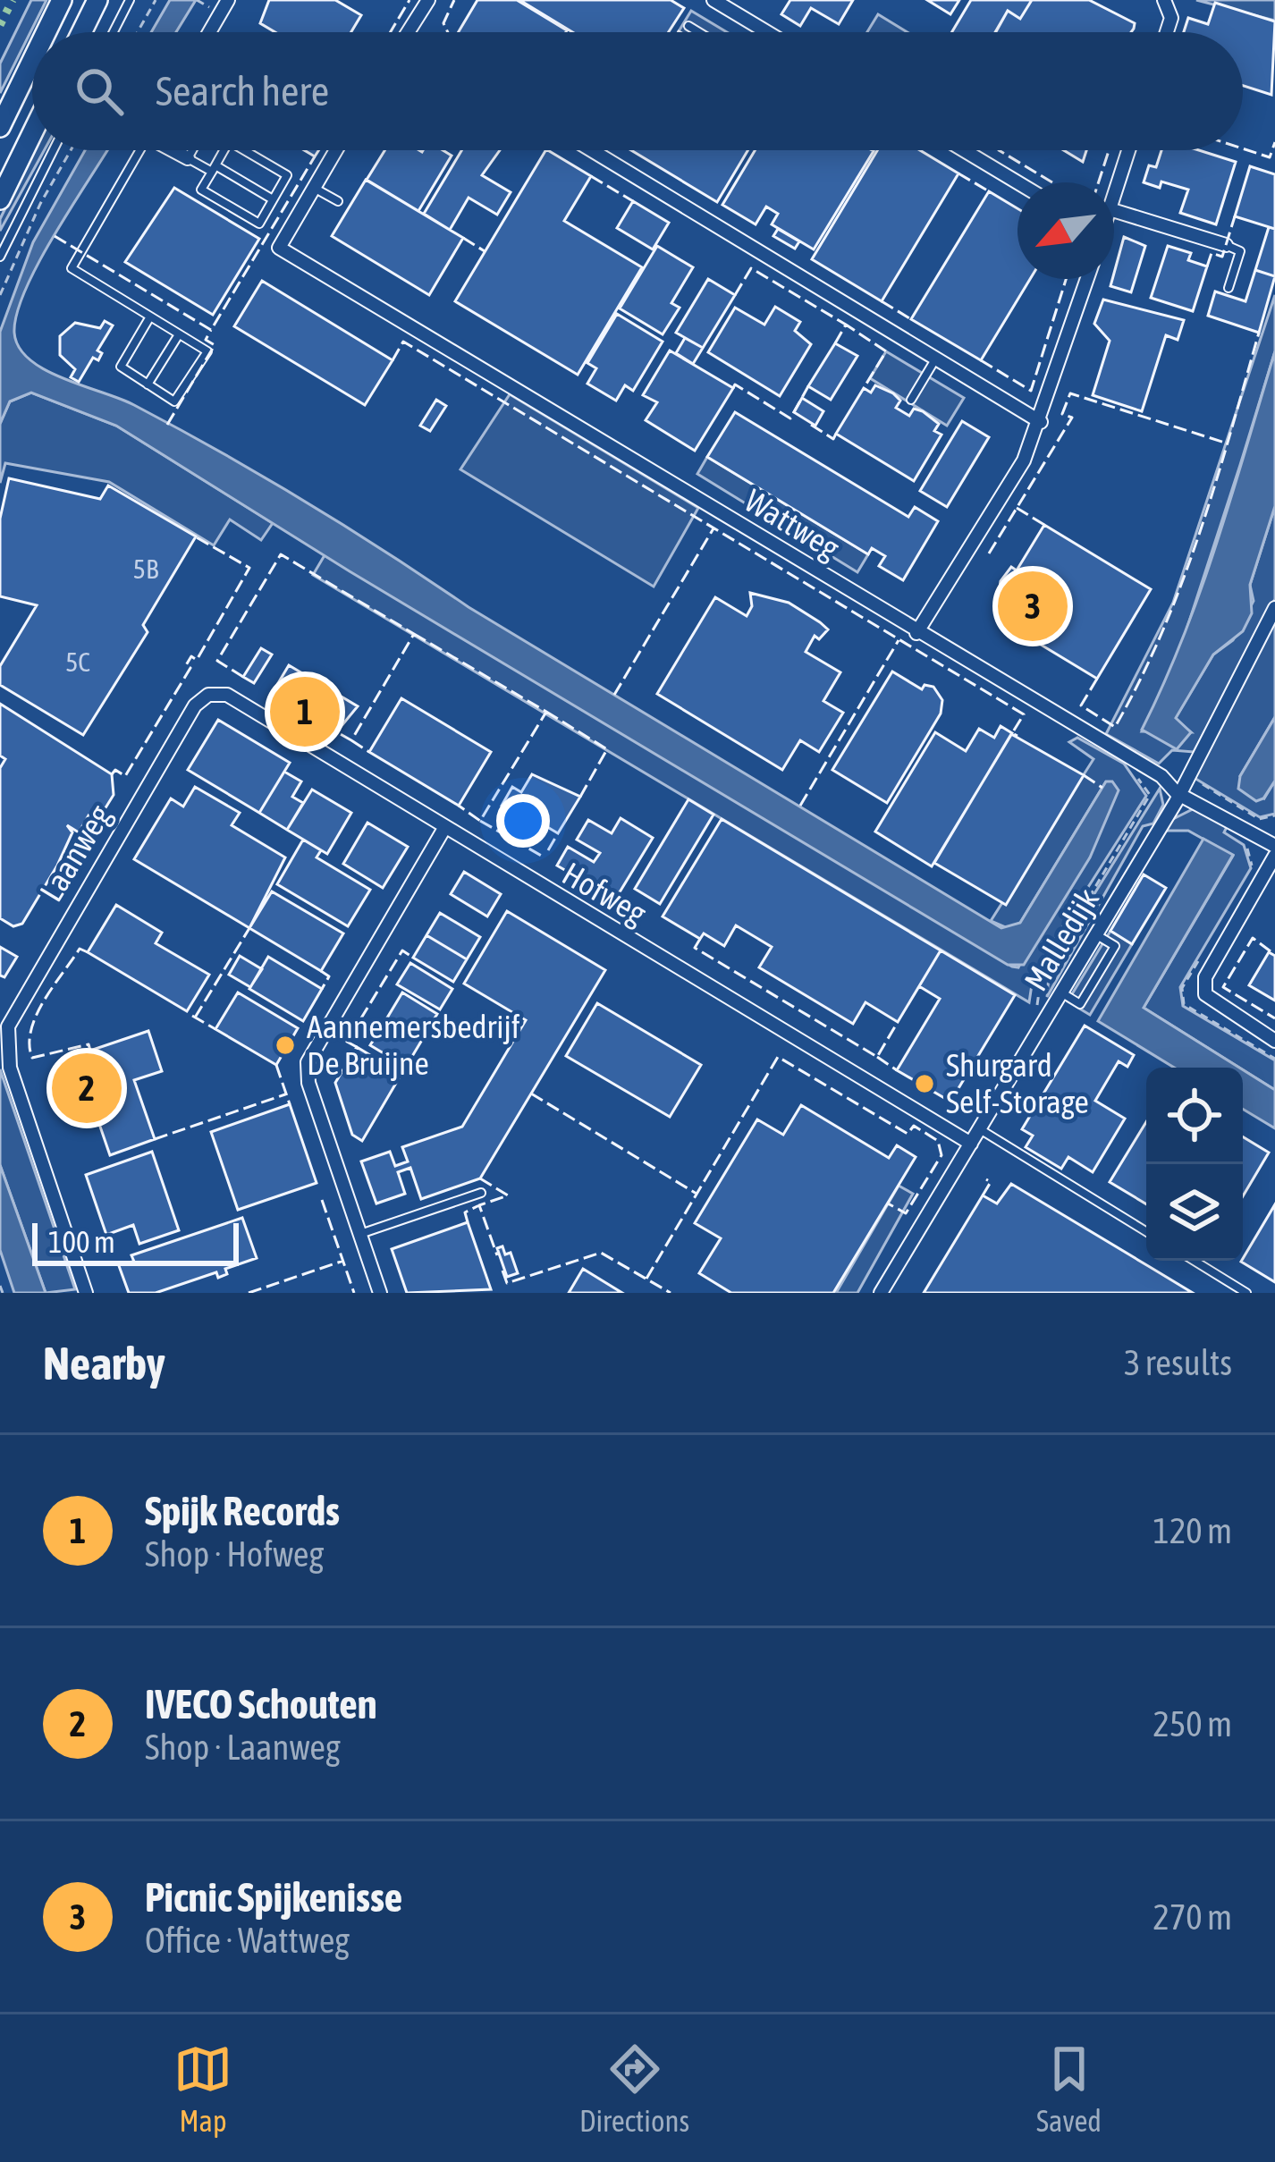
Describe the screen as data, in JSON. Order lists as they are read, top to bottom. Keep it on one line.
{"streets":{"street":["Wattweg","Laanweg","Hofweg","Malledijk"]},"crossings":[["Wattweg","Malledijk"],["Laanweg","Hofweg"],["Hofweg","Malledijk"]],"places":["Aannemersbedrijf De Bruijne","Shurgard Self-Storage"],"house_numbers":["5B","5C"],"scale_bar":"100 m","north":"bottom left","page":{"search":"Search here","pins":["3","1","2"],"scale":"100 m","heading":["Nearby","3 results"],"list":[{"mark":"1","name":"Spijk Records","note":"Shop · Hofweg","value":"120 m"},{"mark":"2","name":"IVECO Schouten","note":"Shop · Laanweg","value":"250 m"},{"mark":"3","name":"Picnic Spijkenisse","note":"Office · Wattweg","value":"270 m"}],"nav":["Map","Directions","Saved"]}}
